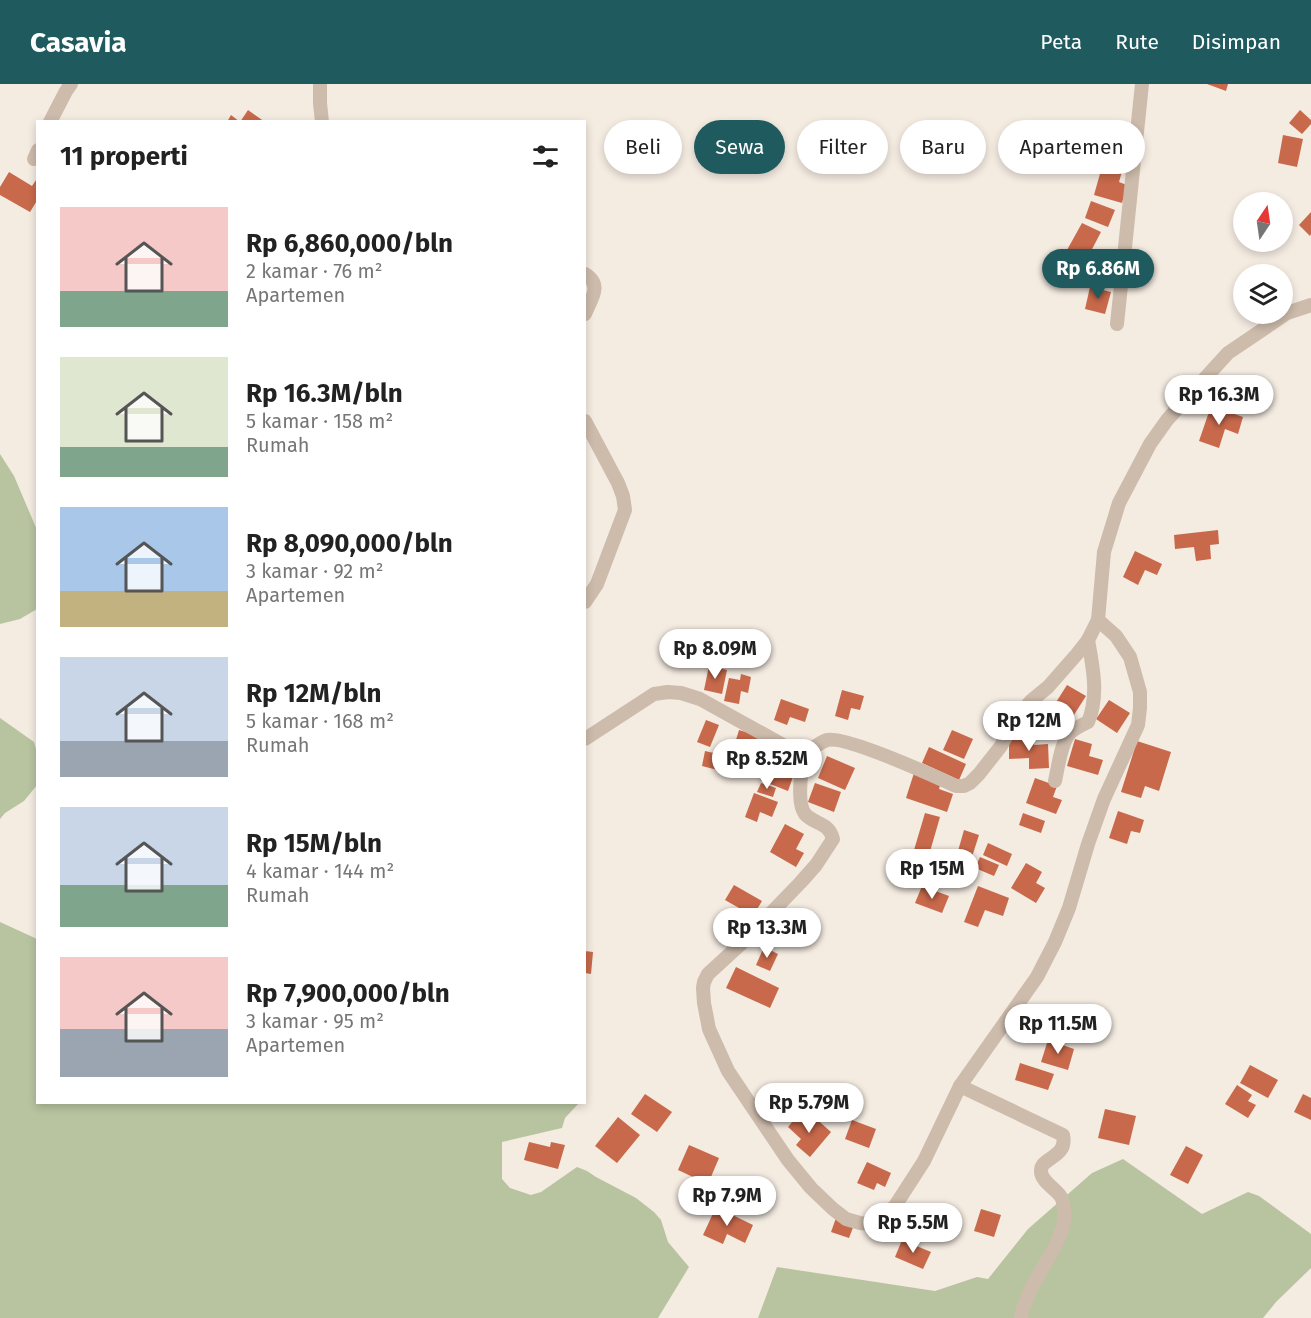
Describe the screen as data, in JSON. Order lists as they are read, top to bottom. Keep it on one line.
{"north":"top","page":{"header":"Casavia","nav":["Peta","Rute","Disimpan"],"chip":["Beli","Sewa","Filter","Baru","Apartemen"],"heading":"11 properti","list":[{"name":"Rp 6,860,000/bln","note":"2 kamar · 76 m² · Apartemen"},{"name":"Rp 16.3M/bln","note":"5 kamar · 158 m² · Rumah"},{"name":"Rp 8,090,000/bln","note":"3 kamar · 92 m² · Apartemen"},{"name":"Rp 12M/bln","note":"5 kamar · 168 m² · Rumah"},{"name":"Rp 15M/bln","note":"4 kamar · 144 m² · Rumah"},{"name":"Rp 7,900,000/bln","note":"3 kamar · 95 m² · Apartemen"}],"price":["Rp 6.86M","Rp 16.3M","Rp 8.09M","Rp 12M","Rp 8.52M","Rp 15M","Rp 13.3M","Rp 11.5M","Rp 5.79M","Rp 7.9M","Rp 5.5M"]}}
